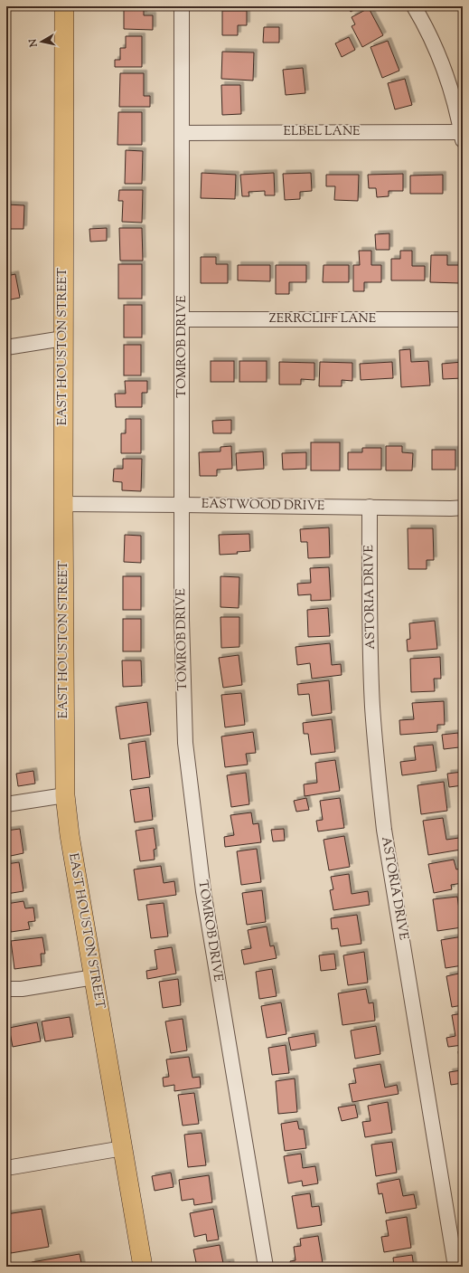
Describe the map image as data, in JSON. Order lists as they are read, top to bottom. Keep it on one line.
{"streets":{"main road":["EAST HOUSTON STREET"],"street":["ELBEL LANE","ZERRCLIFF LANE","TOMROB DRIVE","EASTWOOD DRIVE","ASTORIA DRIVE"]},"crossings":[["ELBEL LANE","TOMROB DRIVE"],["ZERRCLIFF LANE","TOMROB DRIVE"],["EAST HOUSTON STREET","EASTWOOD DRIVE"],["TOMROB DRIVE","EASTWOOD DRIVE"],["EASTWOOD DRIVE","ASTORIA DRIVE"]],"north":"left"}
